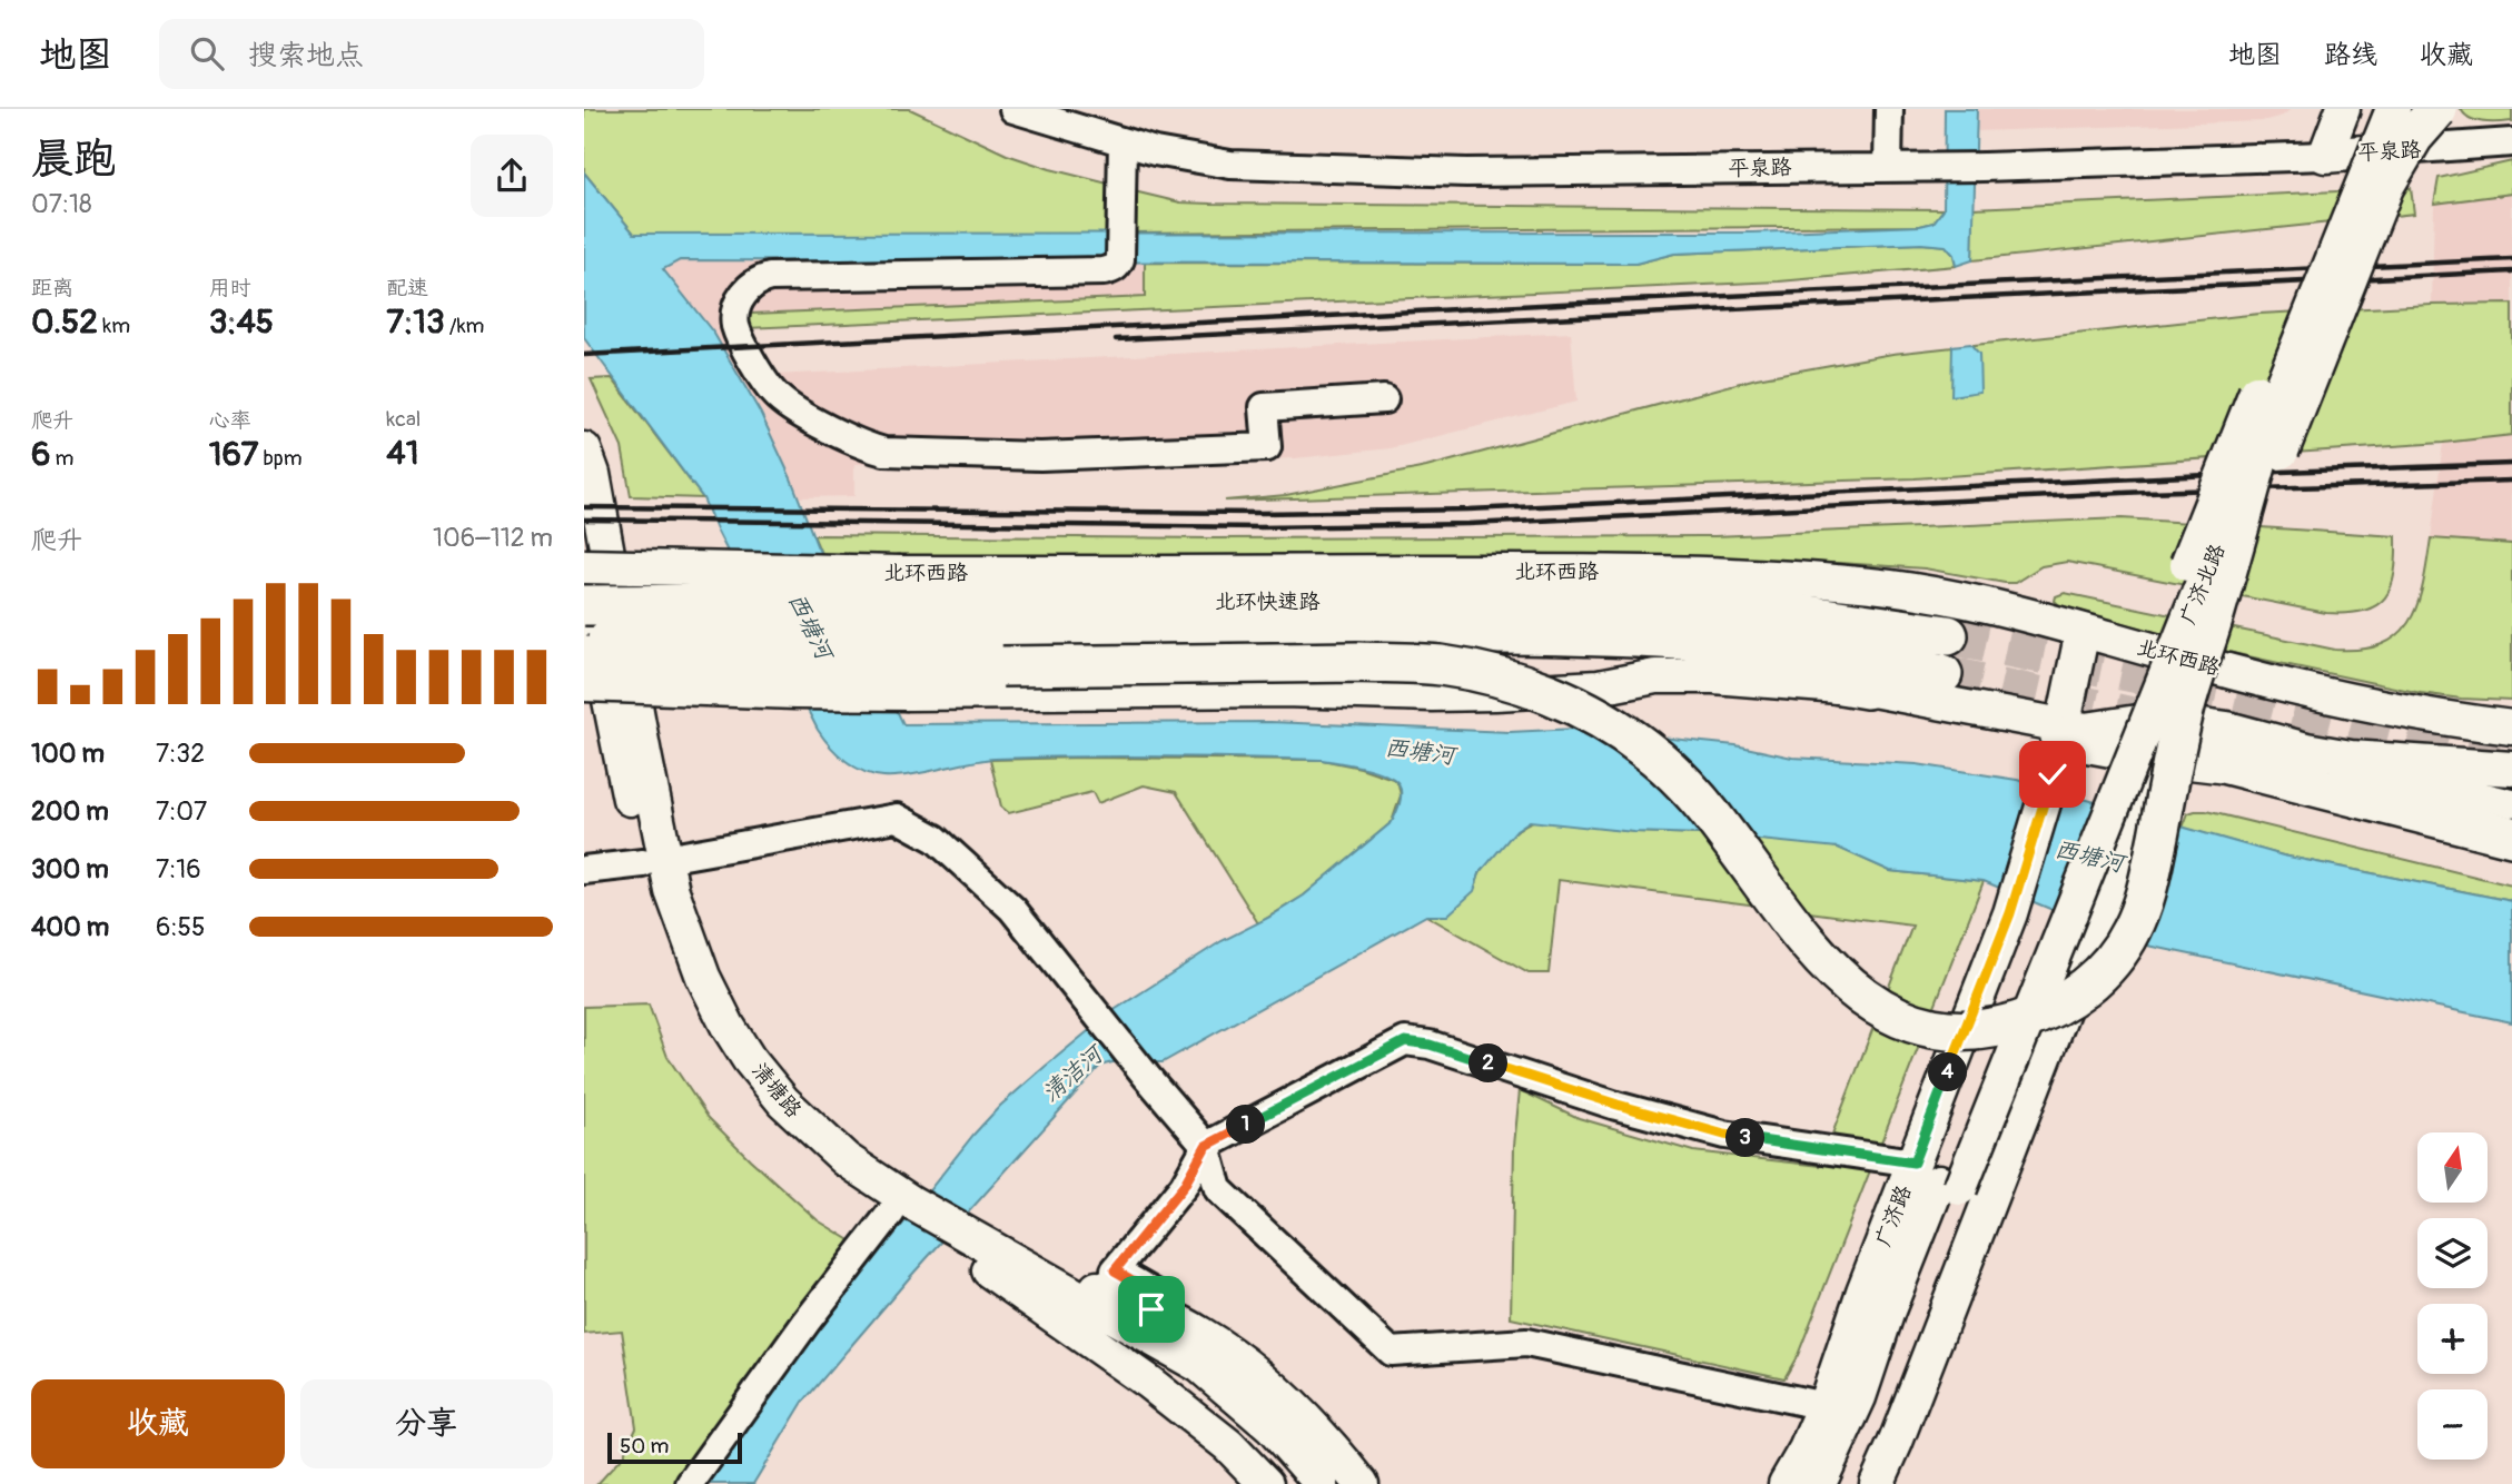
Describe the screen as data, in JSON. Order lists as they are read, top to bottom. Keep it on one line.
{"streets":{"highway":["北环快速路"],"main road":["平泉路","北环西路","广济北路","清塘路","广济路"]},"crossings":[["北环西路","北环快速路"],["北环西路","广济路"],["广济北路","广济路"]],"water":["西塘河","清洁河"],"scale_bar":"50 m","north":"top","page":{"header":"地图","search":"搜索地点","nav":["地图","路线","收藏"],"heading":["晨跑","07:18"],"stats":[["距离","0.52 km"],["用时","3:45"],["配速","7:13 /km"],["爬升","6 m"],["心率","167 bpm"],["kcal","41"]],"chart":["爬升","106–112 m"],"list":[{"name":"100 m","note":"7:32"},{"name":"200 m","note":"7:07"},{"name":"300 m","note":"7:16"},{"name":"400 m","note":"6:55"}],"pins":["2","4","1","3"],"map_buttons":["+","−"],"buttons":["收藏","分享"],"scale":"50 m"}}
